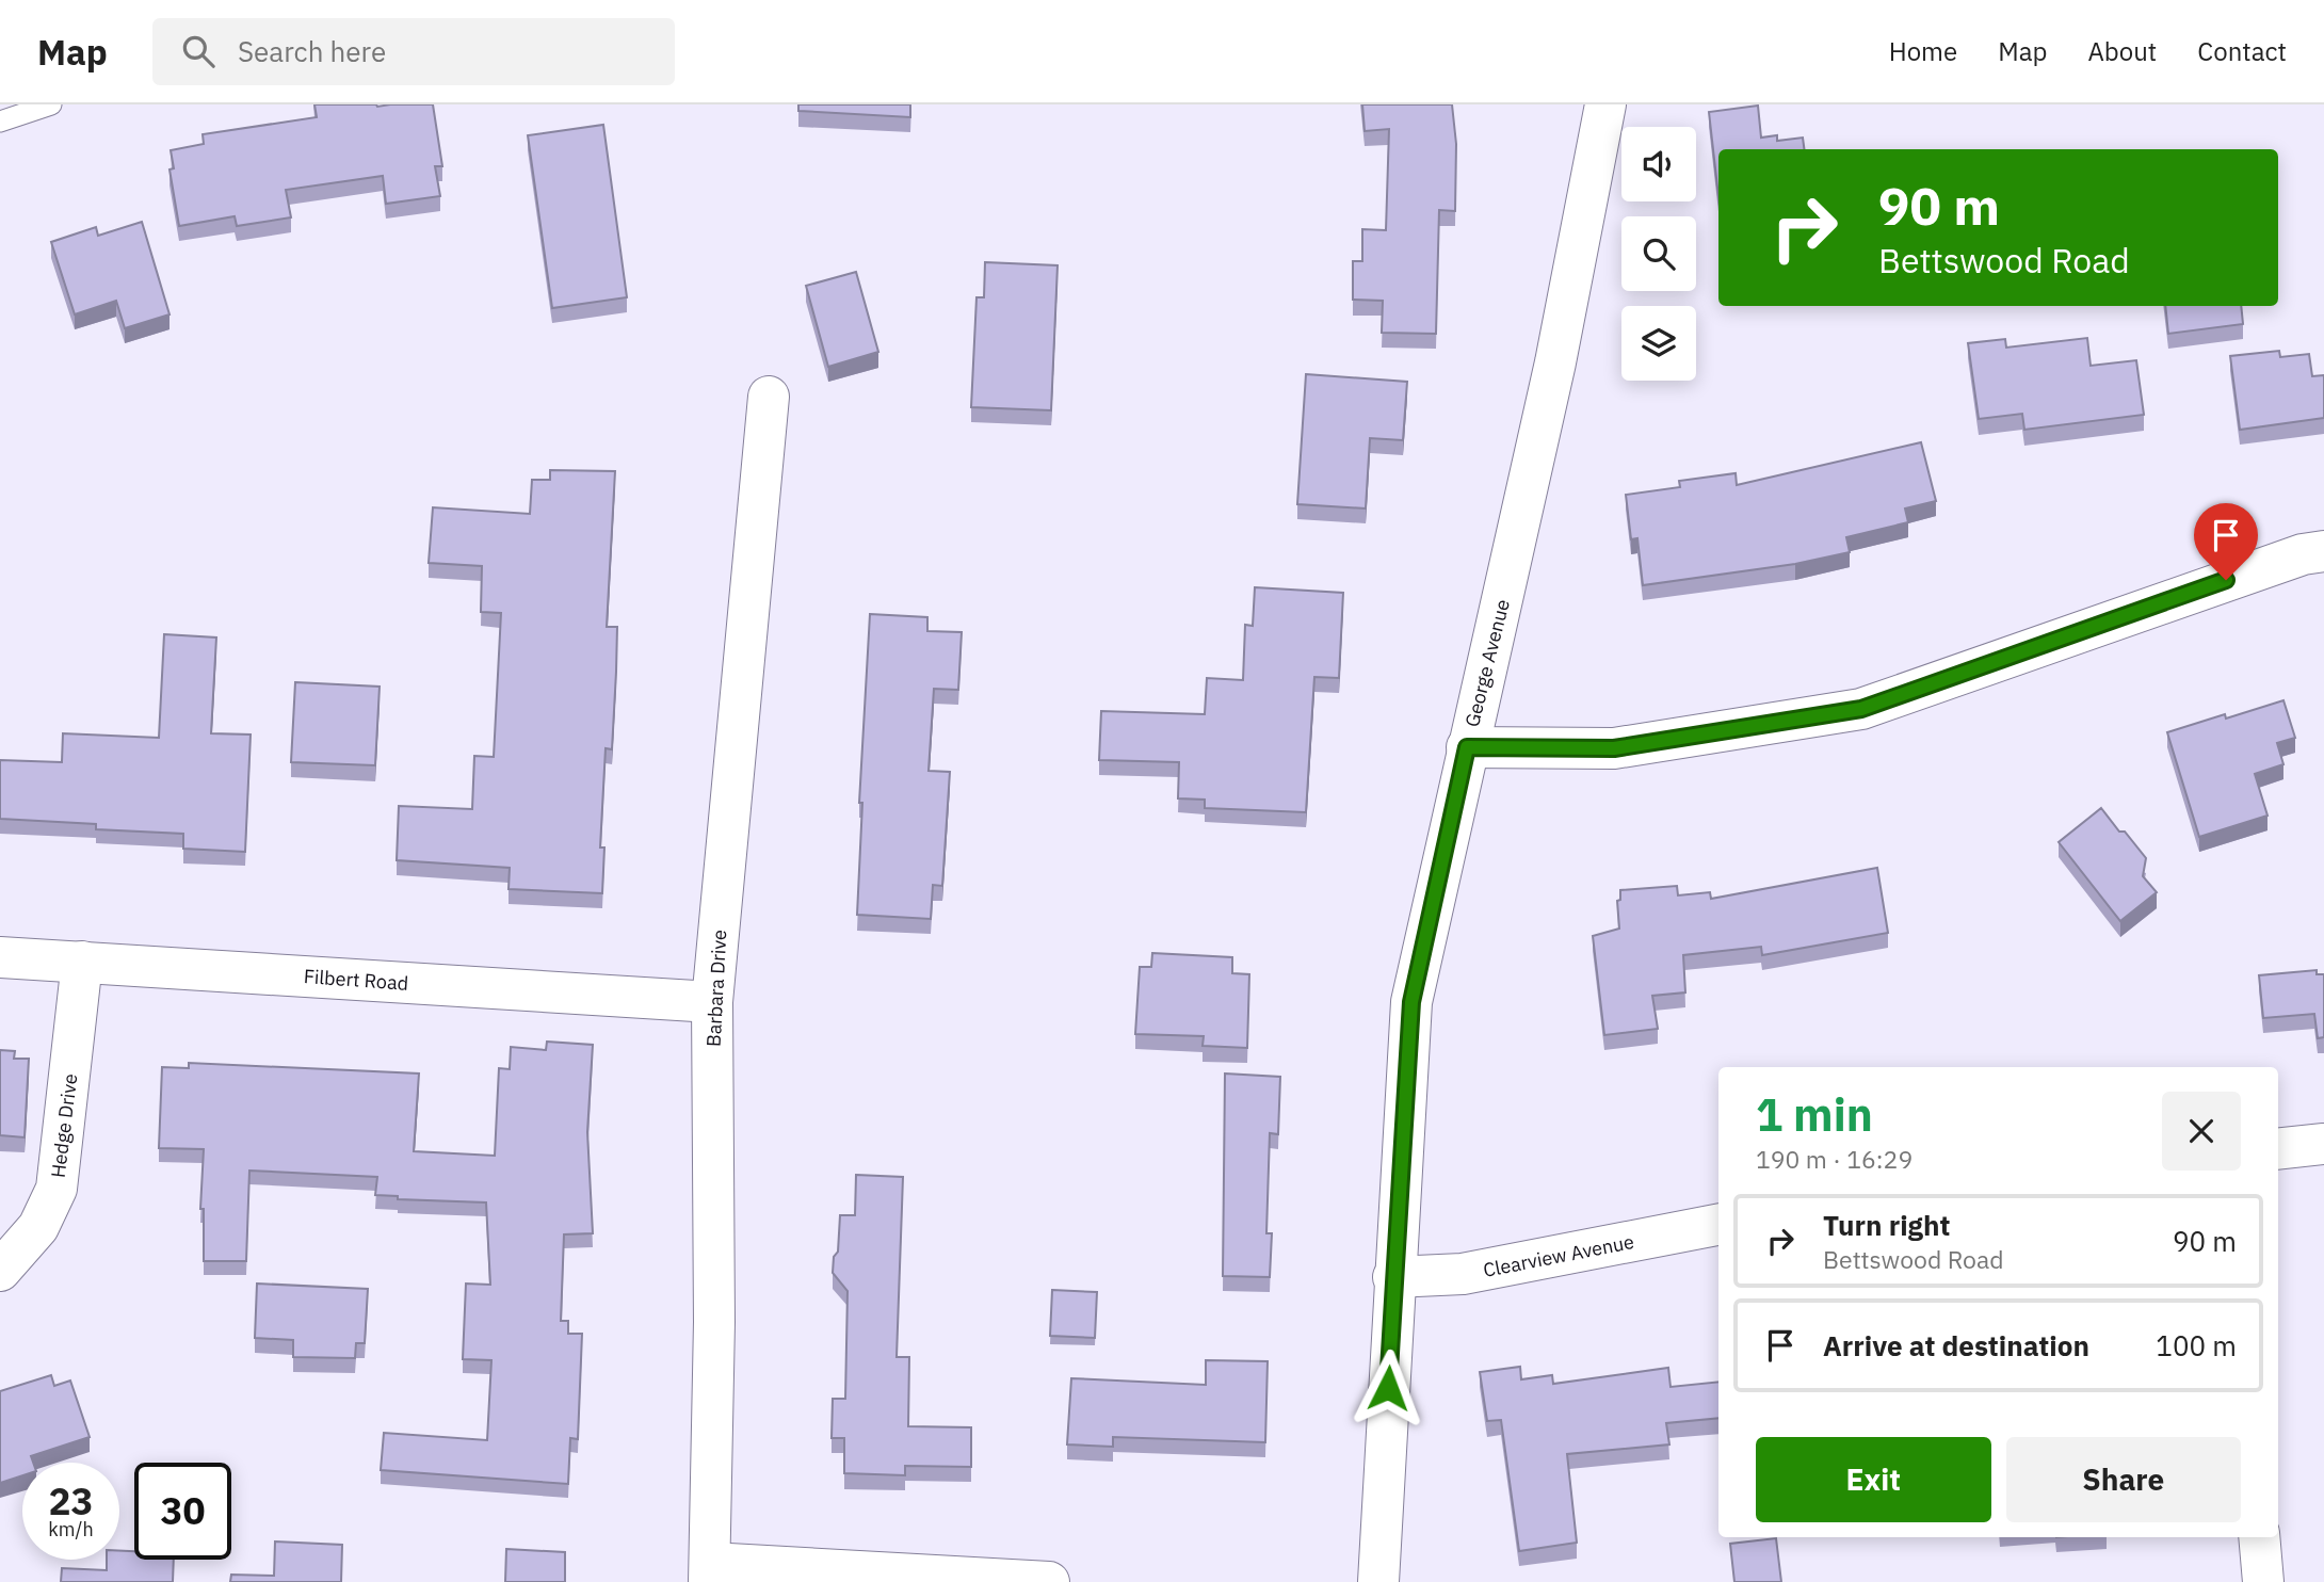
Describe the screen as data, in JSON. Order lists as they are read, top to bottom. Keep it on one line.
{"streets":{"street":["George Avenue","Filbert Road","Barbara Drive","Hedge Drive","Clearview Avenue"]},"crossings":[["George Avenue","Clearview Avenue"],["Filbert Road","Barbara Drive"],["Filbert Road","Hedge Drive"]],"page":{"header":"Map","search":"Search here","nav":["Home","Map","About","Contact"],"turn":["90 m","Bettswood Road"],"heading":["1 min","190 m · 16:29"],"list":[{"name":"Turn right","note":"Bettswood Road","value":"90 m"},{"name":"Arrive at destination","value":"100 m"}],"buttons":["Exit","Share"],"speed":"23 km/h","limit":"30"}}
